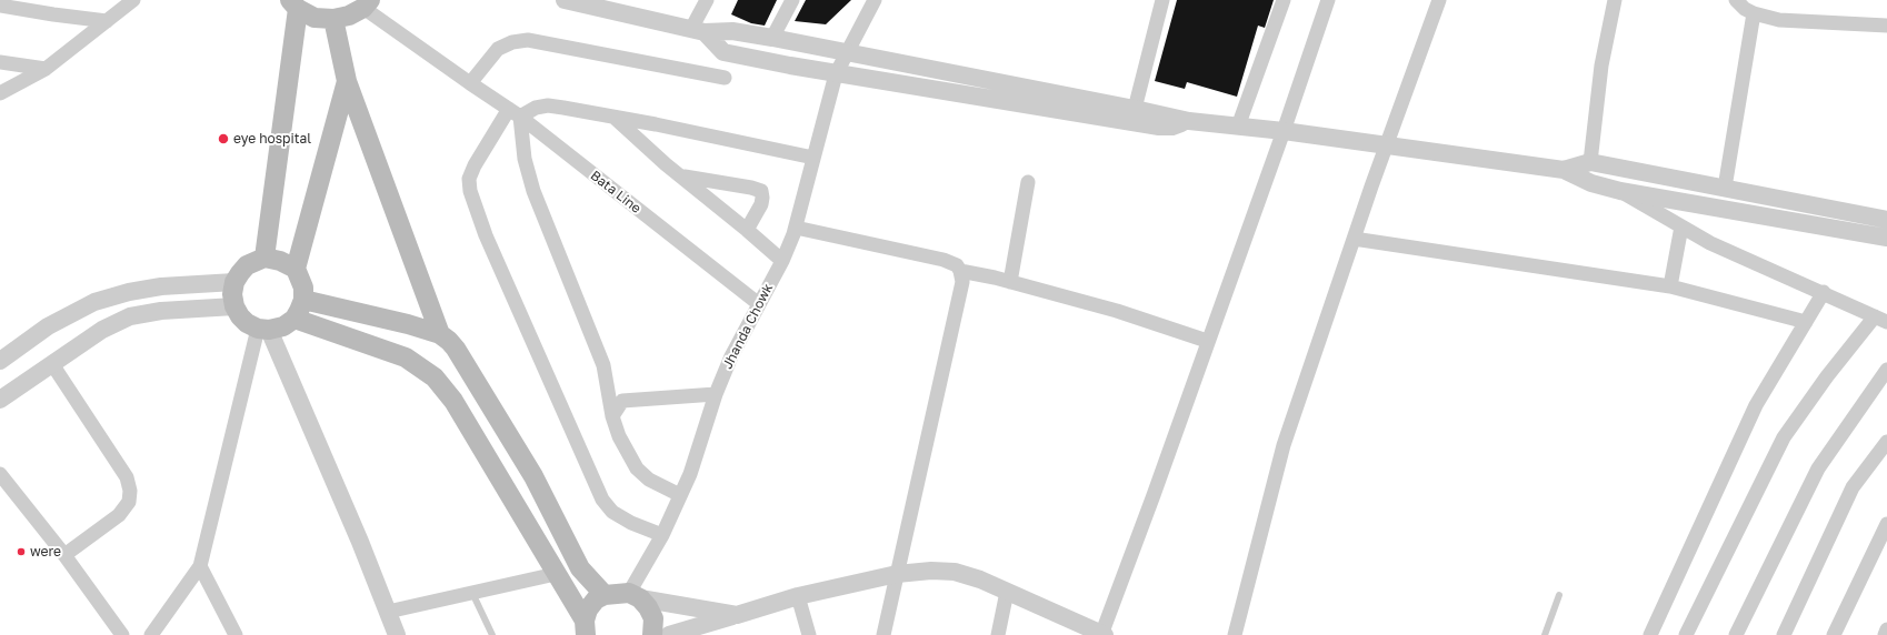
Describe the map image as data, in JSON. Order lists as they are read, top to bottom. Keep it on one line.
{"streets":{"street":["Bata Line","Jhanda Chowk"]},"crossings":[["Bata Line","Jhanda Chowk"]],"places":["eye hospital","were"]}
